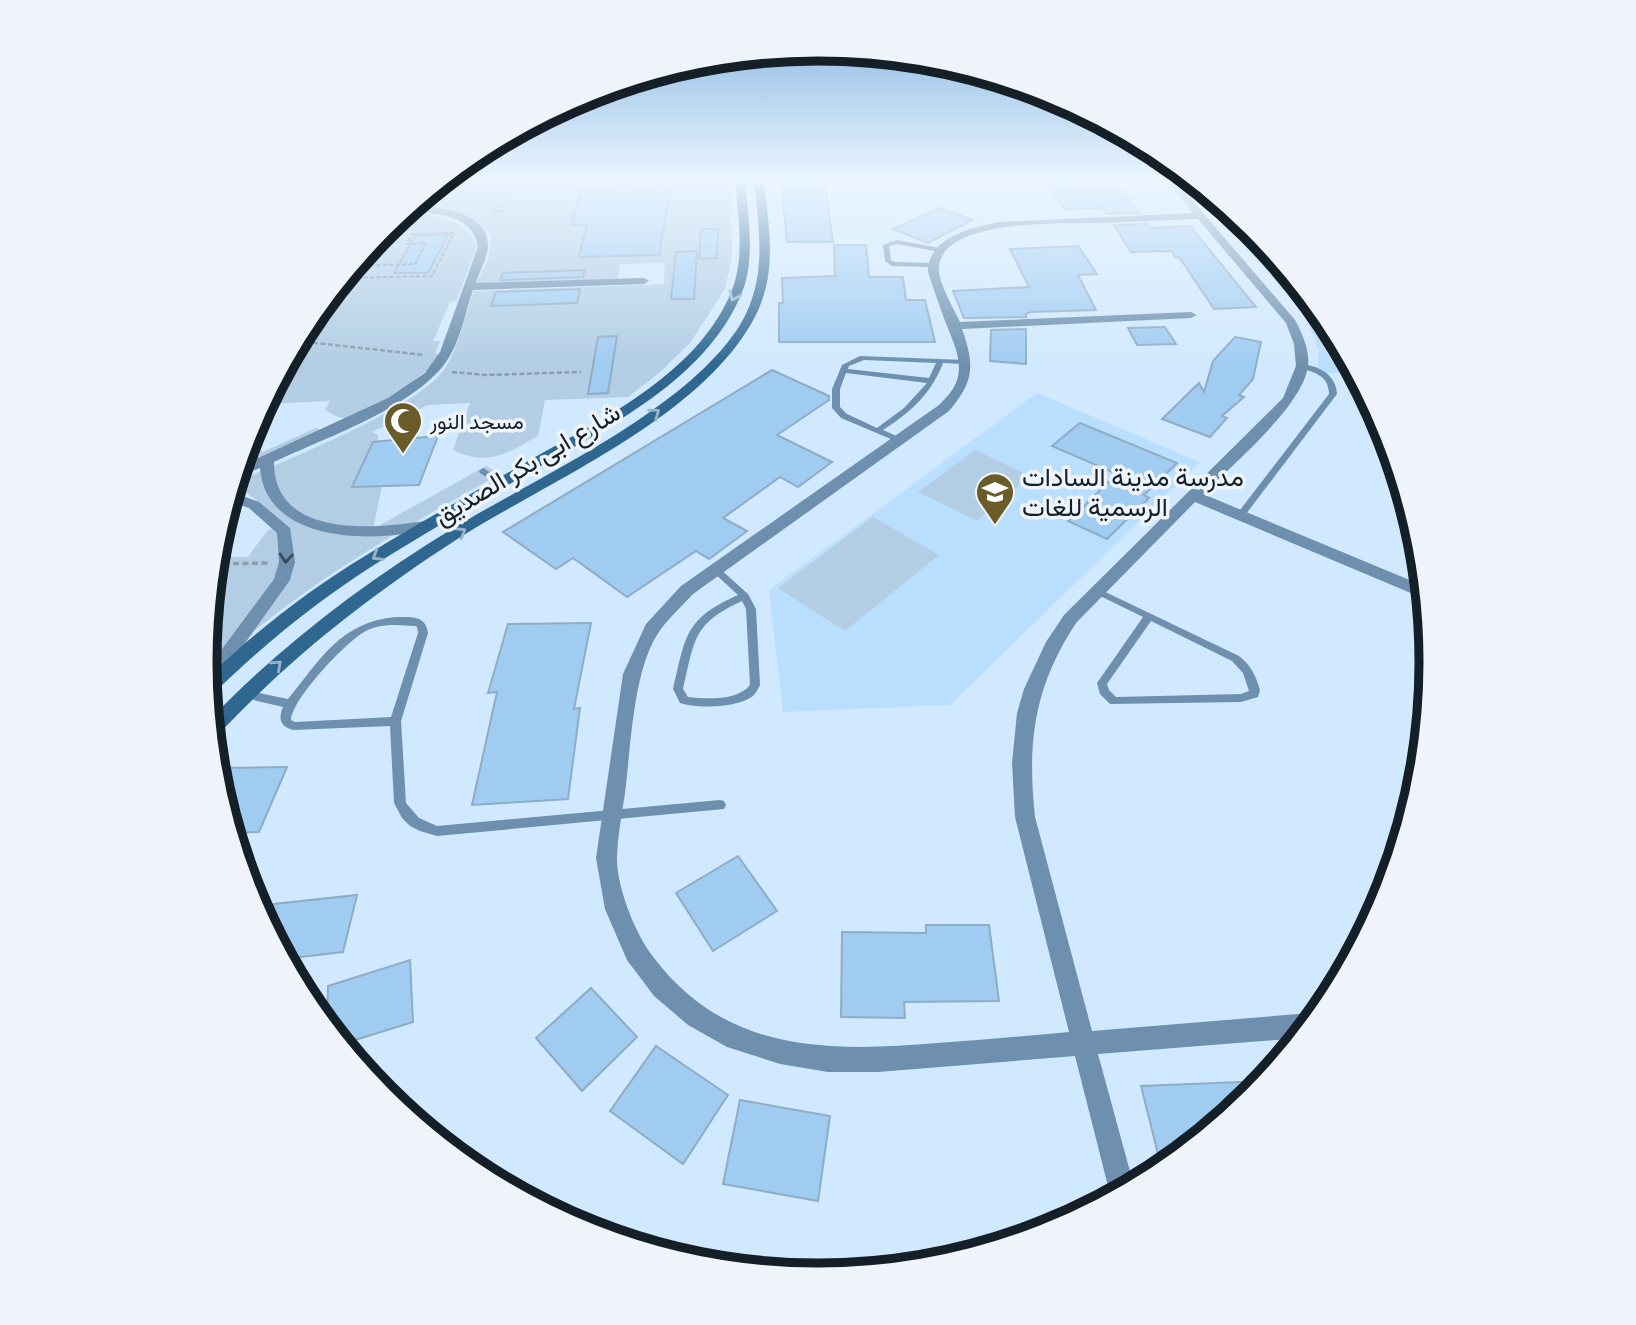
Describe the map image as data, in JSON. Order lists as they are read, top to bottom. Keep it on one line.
{"streets":{"main road":["شارع ابى بكر الصديق"]},"places":{"mosque":["مسجد النور"],"school or university":["مدرسة مدينة السادات الرسمية للغات"]}}
